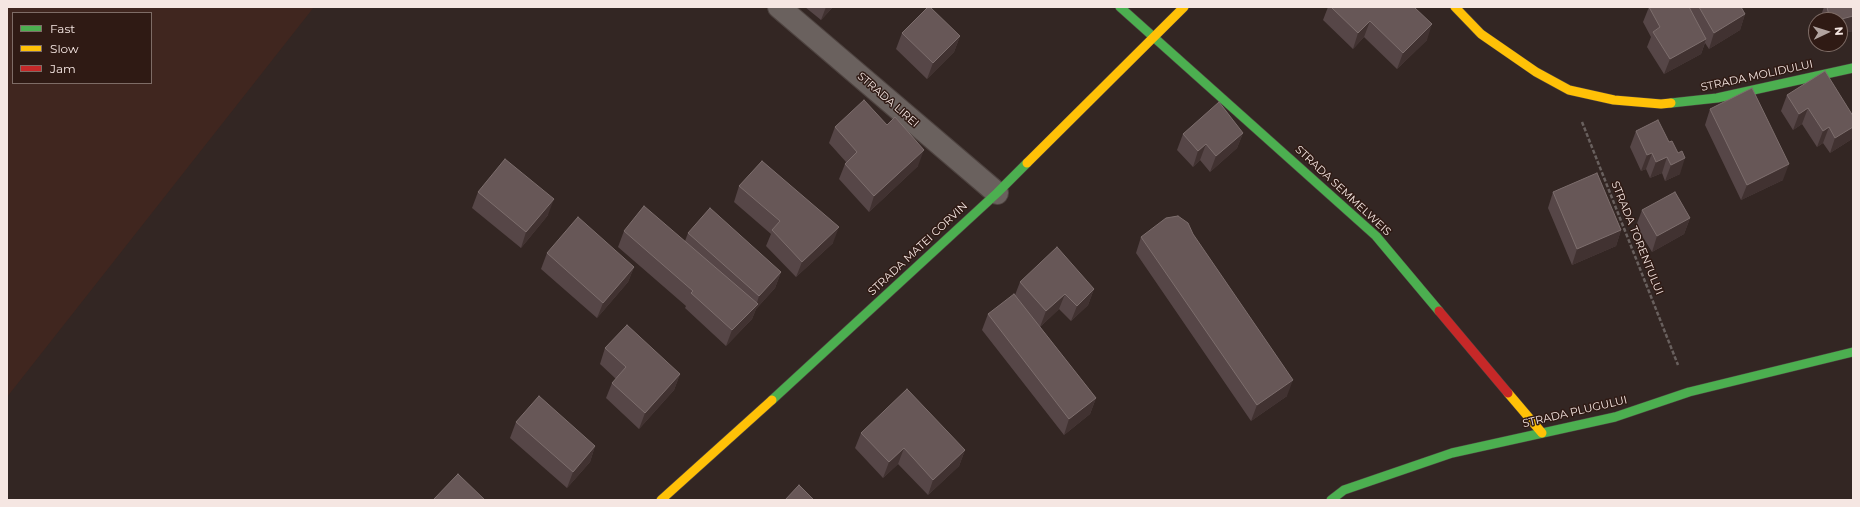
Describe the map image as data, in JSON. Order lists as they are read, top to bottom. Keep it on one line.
{"streets":{"street":["STRADA MOLIDULUI","STRADA LIREI","STRADA SEMMELWEIS","STRADA MATEI CORVIN","STRADA PLUGULUI"],"path":["STRADA TORENTULUI"]},"crossings":[["STRADA MOLIDULUI","STRADA TORENTULUI"],["STRADA LIREI","STRADA MATEI CORVIN"],["STRADA SEMMELWEIS","STRADA MATEI CORVIN"],["STRADA SEMMELWEIS","STRADA PLUGULUI"],["STRADA TORENTULUI","STRADA PLUGULUI"]],"legend":["Fast","Slow","Jam"],"north":"right"}
